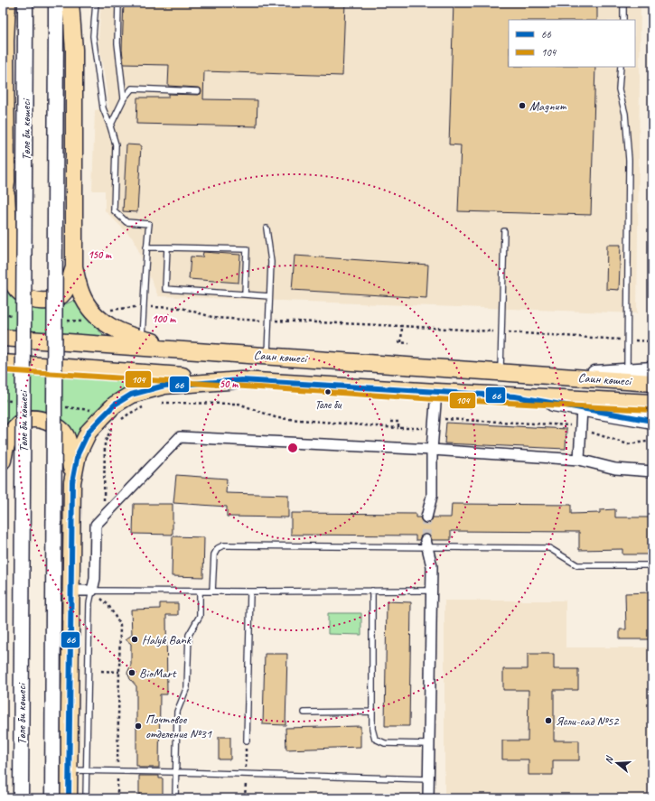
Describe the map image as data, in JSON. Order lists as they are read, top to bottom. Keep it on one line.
{"streets":{"main road":["Төле би көшесі","Саин көшесі"]},"places":["Magnum","Толе би","Halyk Bank","BioMart","Ясли-сад №52","Почтовое отделение №31"],"lines":["transit line 104","transit line 66"],"legend":["66","104"],"north":"left","rings":["150 m","100 m","50 m"]}
